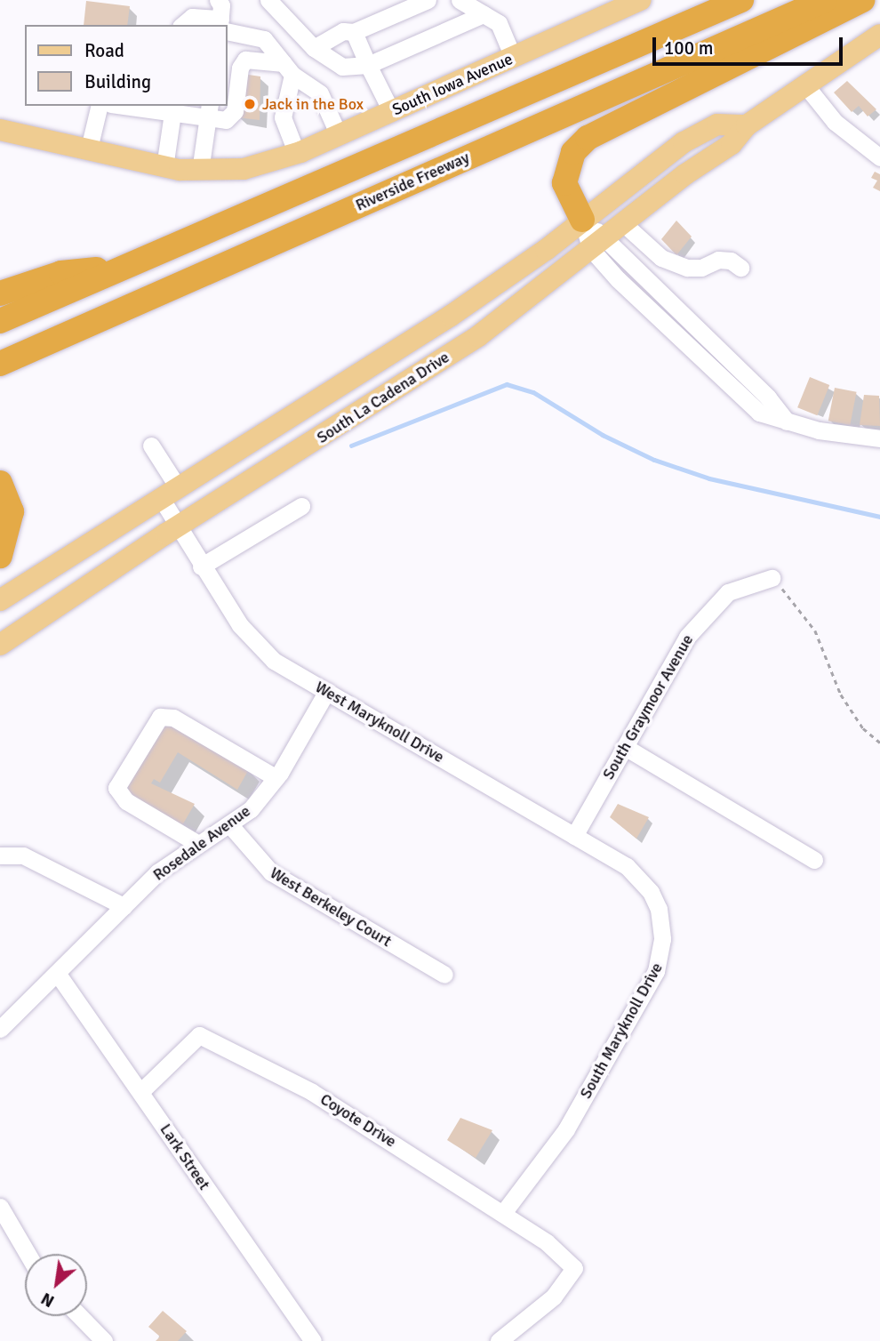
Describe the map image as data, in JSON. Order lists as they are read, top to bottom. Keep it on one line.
{"streets":{"highway":["Riverside Freeway"],"main road":["South Iowa Avenue","South La Cadena Drive"],"street":["South Graymoor Avenue","West Maryknoll Drive","Rosedale Avenue","West Berkeley Court","South Maryknoll Drive","Coyote Drive","Lark Street"]},"crossings":[["South La Cadena Drive","West Maryknoll Drive"],["South Graymoor Avenue","West Maryknoll Drive"],["West Maryknoll Drive","Rosedale Avenue"],["West Maryknoll Drive","South Maryknoll Drive"],["Rosedale Avenue","West Berkeley Court"],["Rosedale Avenue","Lark Street"],["South Maryknoll Drive","Coyote Drive"],["Coyote Drive","Lark Street"]],"places":["Jack in the Box"],"legend":["Road","Building"],"scale_bar":"100 m","north":"bottom left"}
